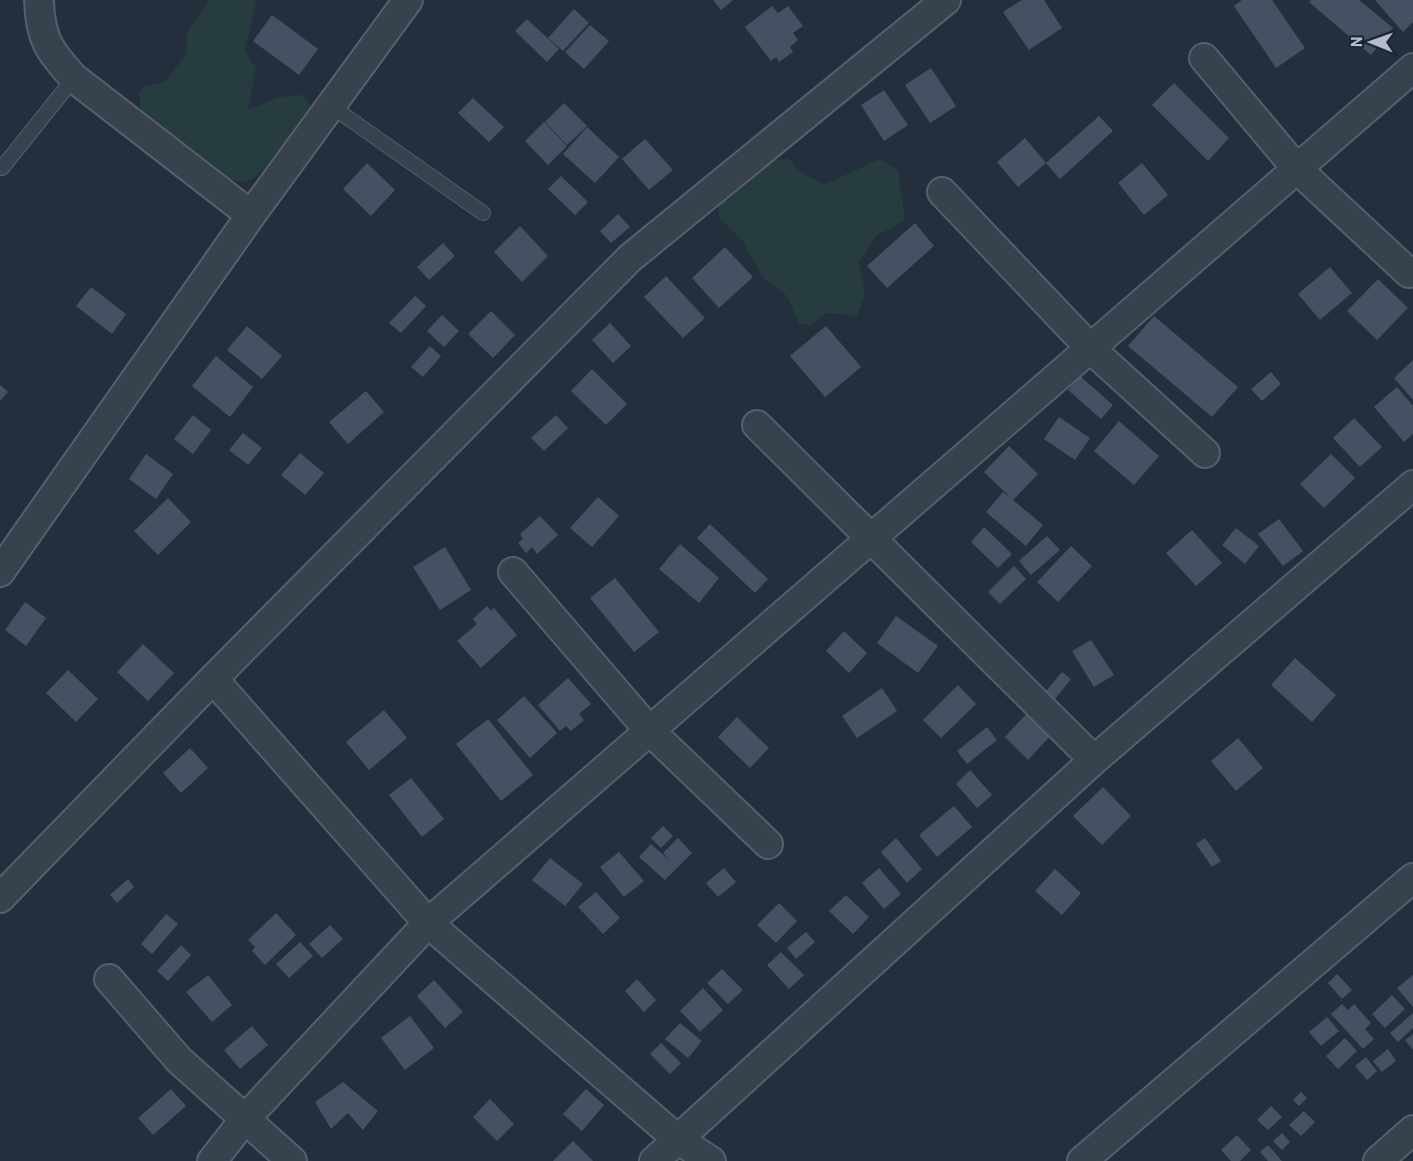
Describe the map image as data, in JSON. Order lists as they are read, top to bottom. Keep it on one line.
{"north":"left"}
